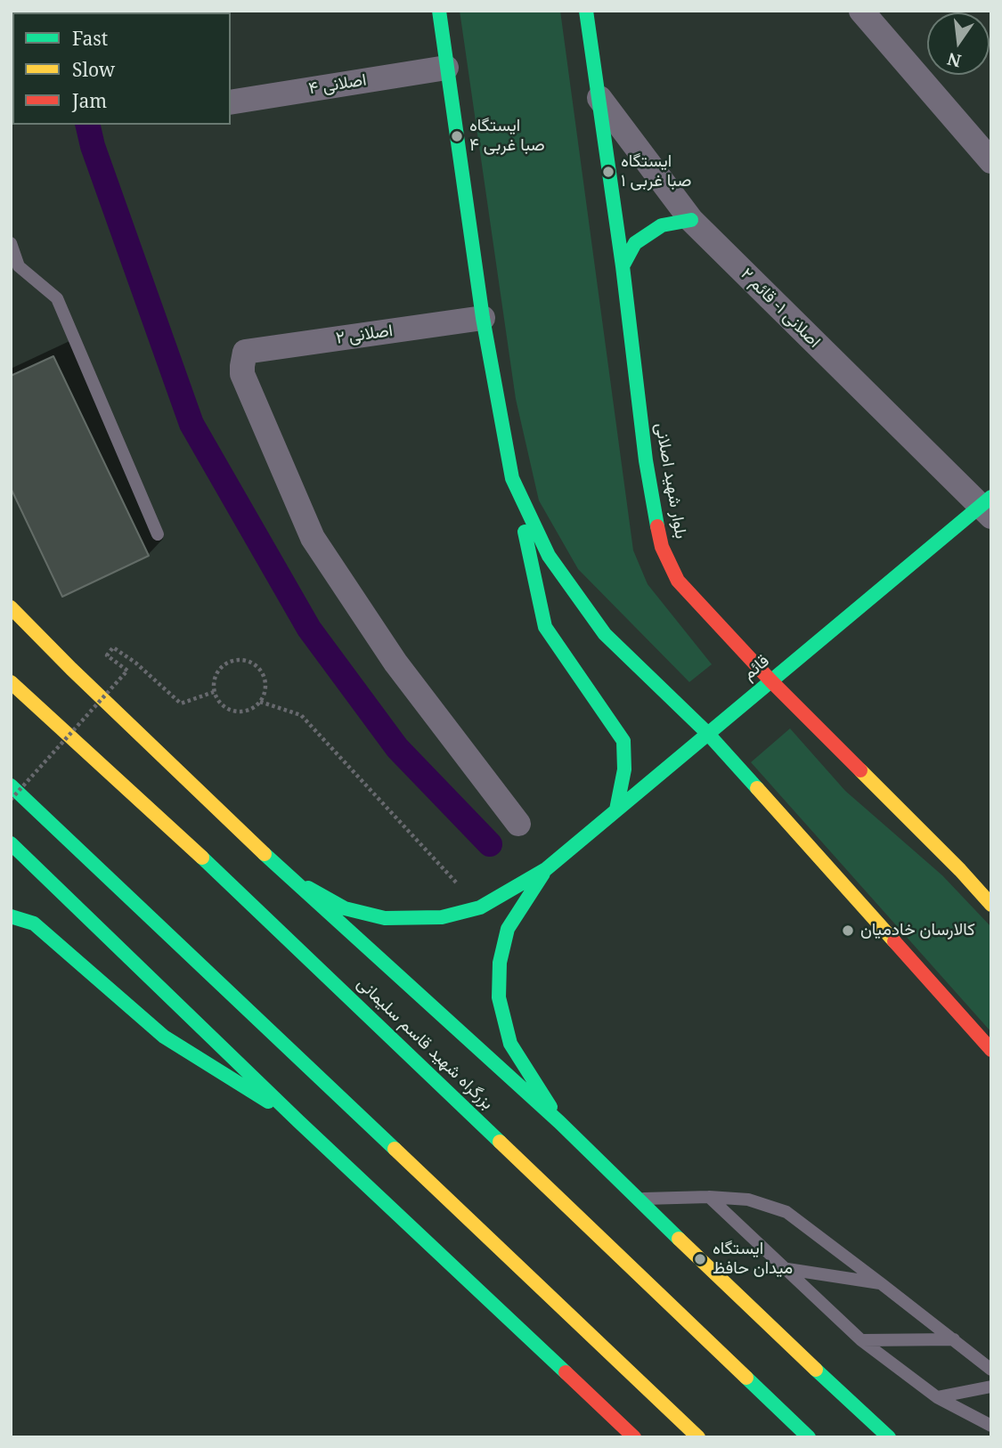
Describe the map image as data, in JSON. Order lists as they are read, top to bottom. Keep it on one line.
{"streets":{"main road":["بلوار شهید اصلانی","قائم","بزرگراه شهید قاسم سلیمانی"],"street":["اصلانی ۴","اصلانی ۱- قائم ۲","اصلانی ۲"]},"crossings":[["اصلانی ۱- قائم ۲","بلوار شهید اصلانی"],["اصلانی ۱- قائم ۲","قائم"],["بلوار شهید اصلانی","قائم"]],"places":["ایستگاه صبا غربی ۴","ایستگاه صبا غربی ۱","کالارسان خادمیان","ایستگاه میدان حافظ"],"legend":["Fast","Slow","Jam"],"north":"bottom"}
